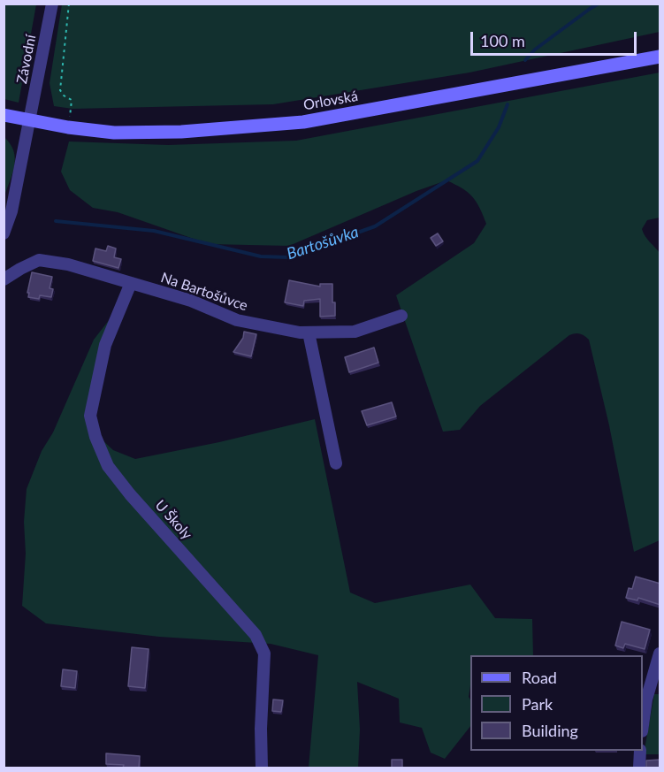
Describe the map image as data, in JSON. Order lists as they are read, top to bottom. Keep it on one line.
{"streets":{"street":["Závodní","Orlovská","Na Bartošůvce","U Školy"]},"crossings":[["Závodní","Orlovská"],["Na Bartošůvce","U Školy"]],"water":["Bartošůvka"],"legend":["Road","Park","Building"],"scale_bar":"100 m"}
